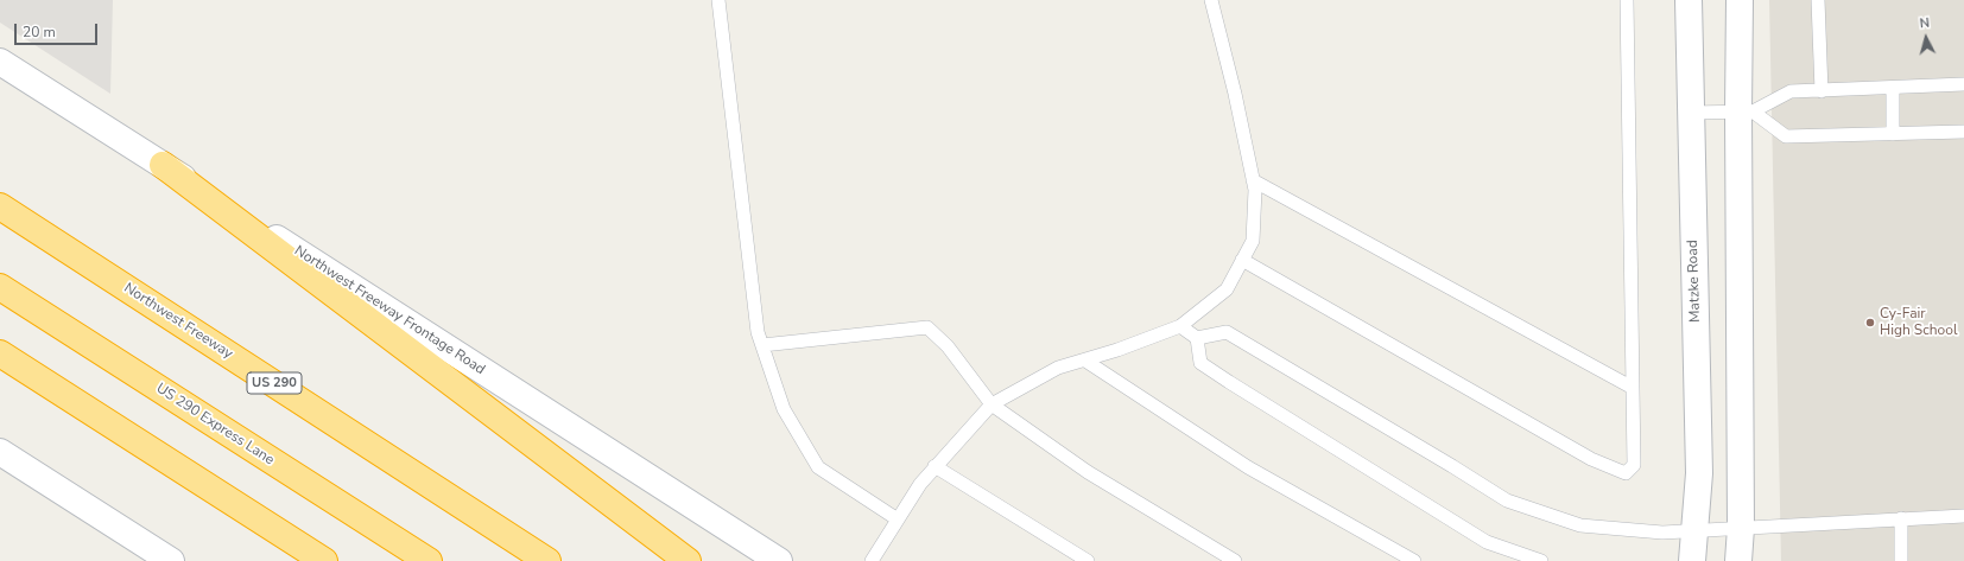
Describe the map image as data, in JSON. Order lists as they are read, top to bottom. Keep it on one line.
{"streets":{"highway":["Northwest Freeway","US 290","US 290 Express Lane"],"street":["Matzke Road","Northwest Freeway Frontage Road"]},"places":["Cy-Fair High School"],"scale_bar":"20 m","north":"top"}
